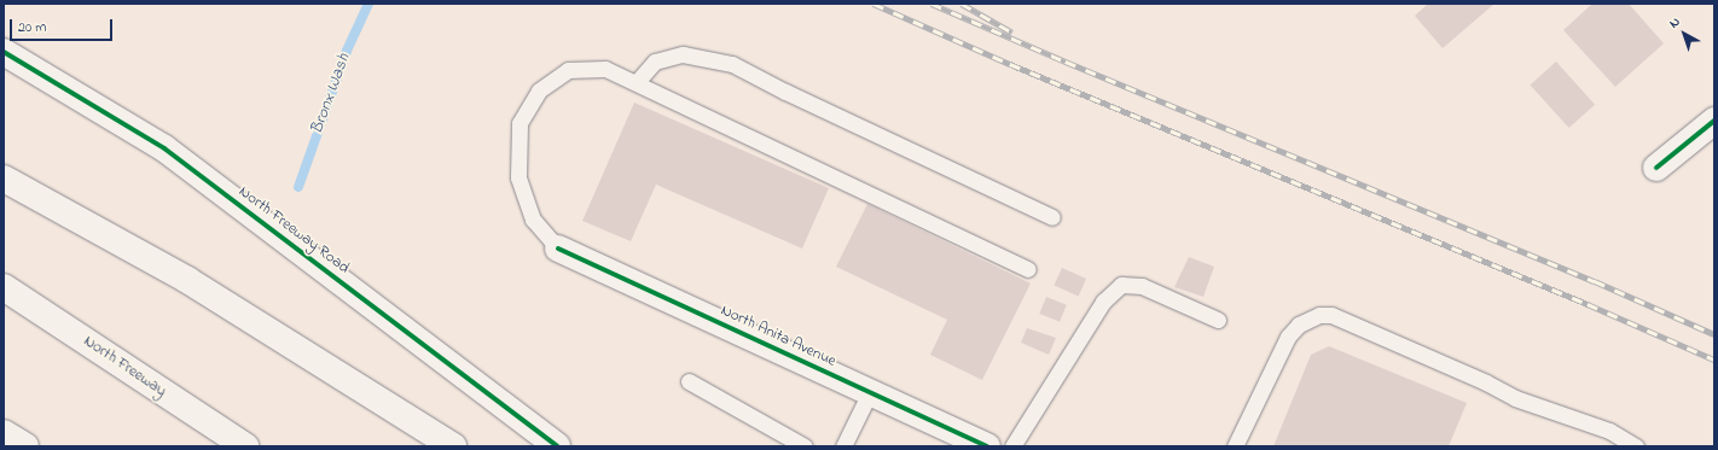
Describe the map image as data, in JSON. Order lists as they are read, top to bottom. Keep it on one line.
{"streets":{"main road":["North Freeway Road","North Anita Avenue","North Freeway"]},"water":["Bronx Wash"],"scale_bar":"20 m","north":"top left"}
